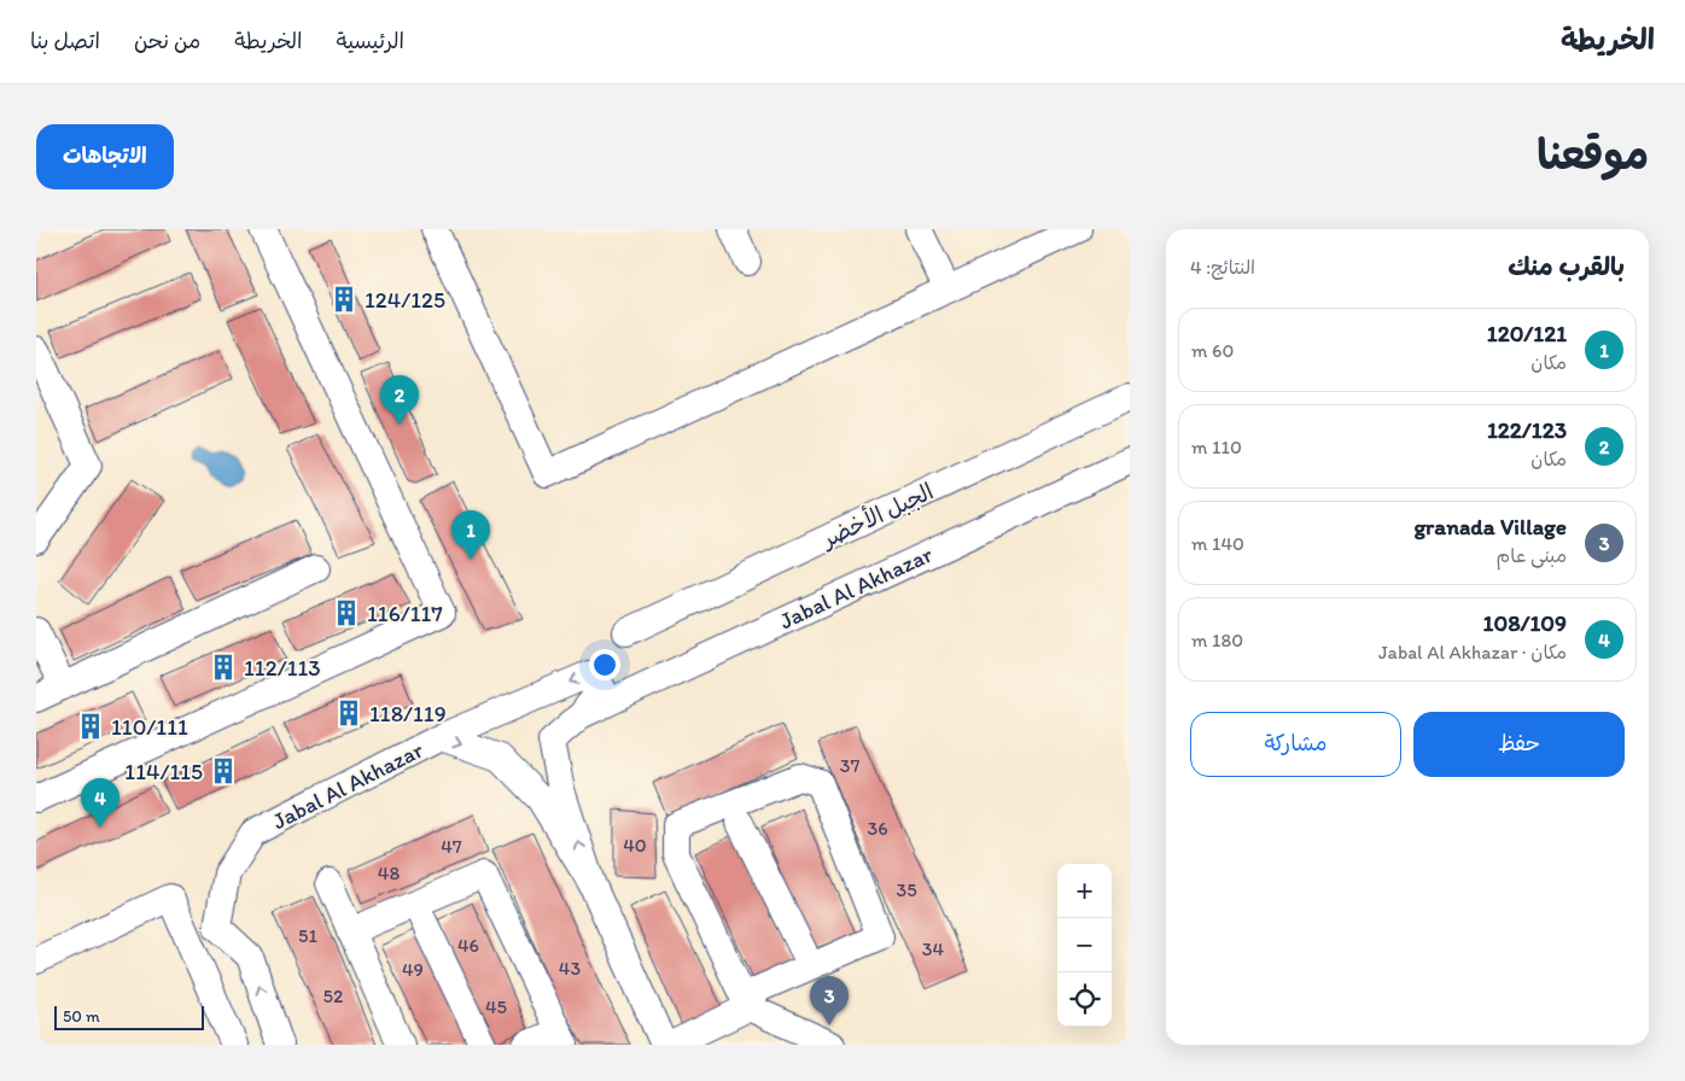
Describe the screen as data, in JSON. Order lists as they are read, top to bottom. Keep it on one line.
{"streets":{"street":["الجبل الأخضر","Jabal Al Akhazar"]},"places":{"building":["124/125","116/117","112/113","118/119","110/111","114/115"]},"house_numbers":["37","36","40","47","48","35","51","46","34","43","49","52","45"],"scale_bar":"50 m","page":{"header":"الخريطة","nav":["الرئيسية","الخريطة","من نحن","اتصل بنا"],"title":"موقعنا","buttons":["الاتجاهات",["حفظ","مشاركة"]],"heading":["بالقرب منك","النتائج: 4"],"list":[{"mark":"1","name":"120/121","note":"مكان","value":"60 m"},{"mark":"2","name":"122/123","note":"مكان","value":"110 m"},{"mark":"3","name":"granada Village","note":"مبنى عام","value":"140 m"},{"mark":"4","name":"108/109","note":"مكان · Jabal Al Akhazar","value":"180 m"}],"pins":["2","1","4","3"],"map_buttons":["+","−"],"scale":"50 m"}}
